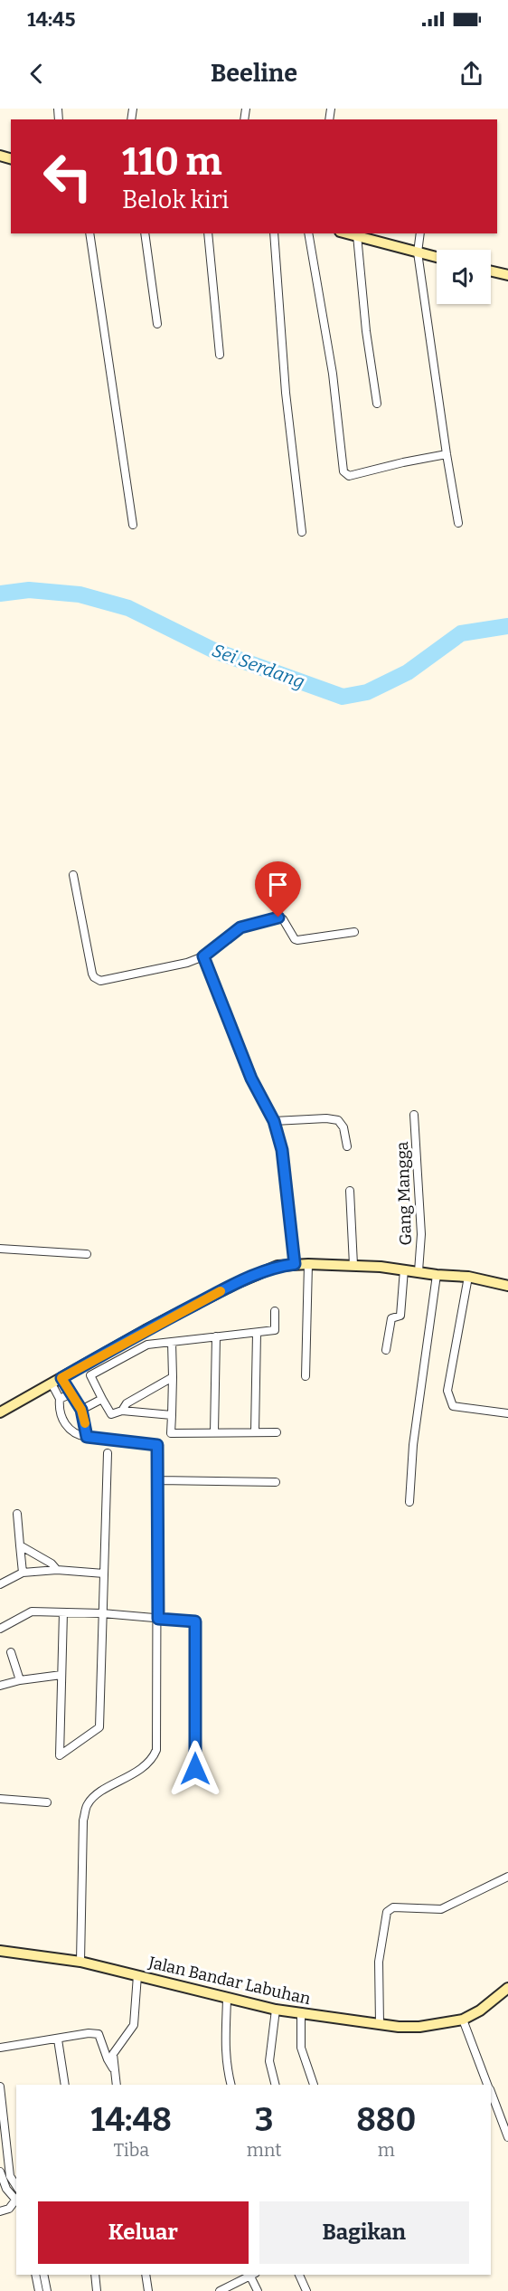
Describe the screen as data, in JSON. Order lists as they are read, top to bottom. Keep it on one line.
{"streets":{"main road":["Jalan Bandar Labuhan"],"street":["Gang Mangga"]},"water":["Sei Serdang"],"page":{"status":"14:45","header":"Beeline","turn":["110 m","Belok kiri"],"eta":["14:48","Tiba","3","mnt","880","m"],"buttons":["Keluar","Bagikan"]}}
